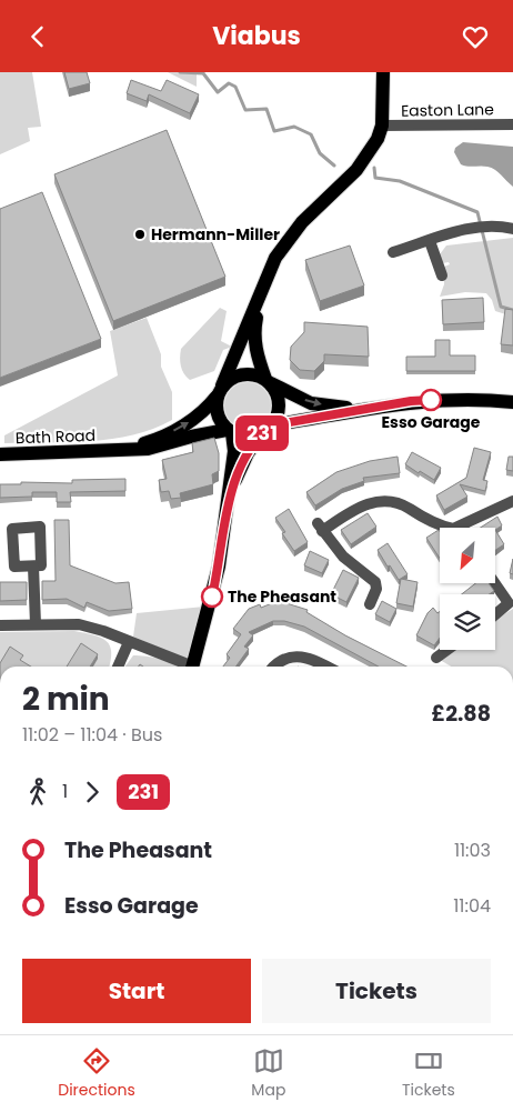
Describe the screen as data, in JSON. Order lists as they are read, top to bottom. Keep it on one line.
{"streets":{"main road":["Bath Road"],"street":["Easton Lane"]},"places":["Hermann-Miller","Esso Garage","The Pheasant"],"lines":["bus line 231"],"north":"bottom left","page":{"header":"Viabus","on_map":"231","heading":["2 min","11:02 – 11:04 · Bus","£2.88"],"legs":["1","231"],"list":[{"name":"The Pheasant","value":"11:03"},{"name":"Esso Garage","value":"11:04"}],"buttons":["Start","Tickets"],"tabs":["Directions","Map","Tickets"]}}
